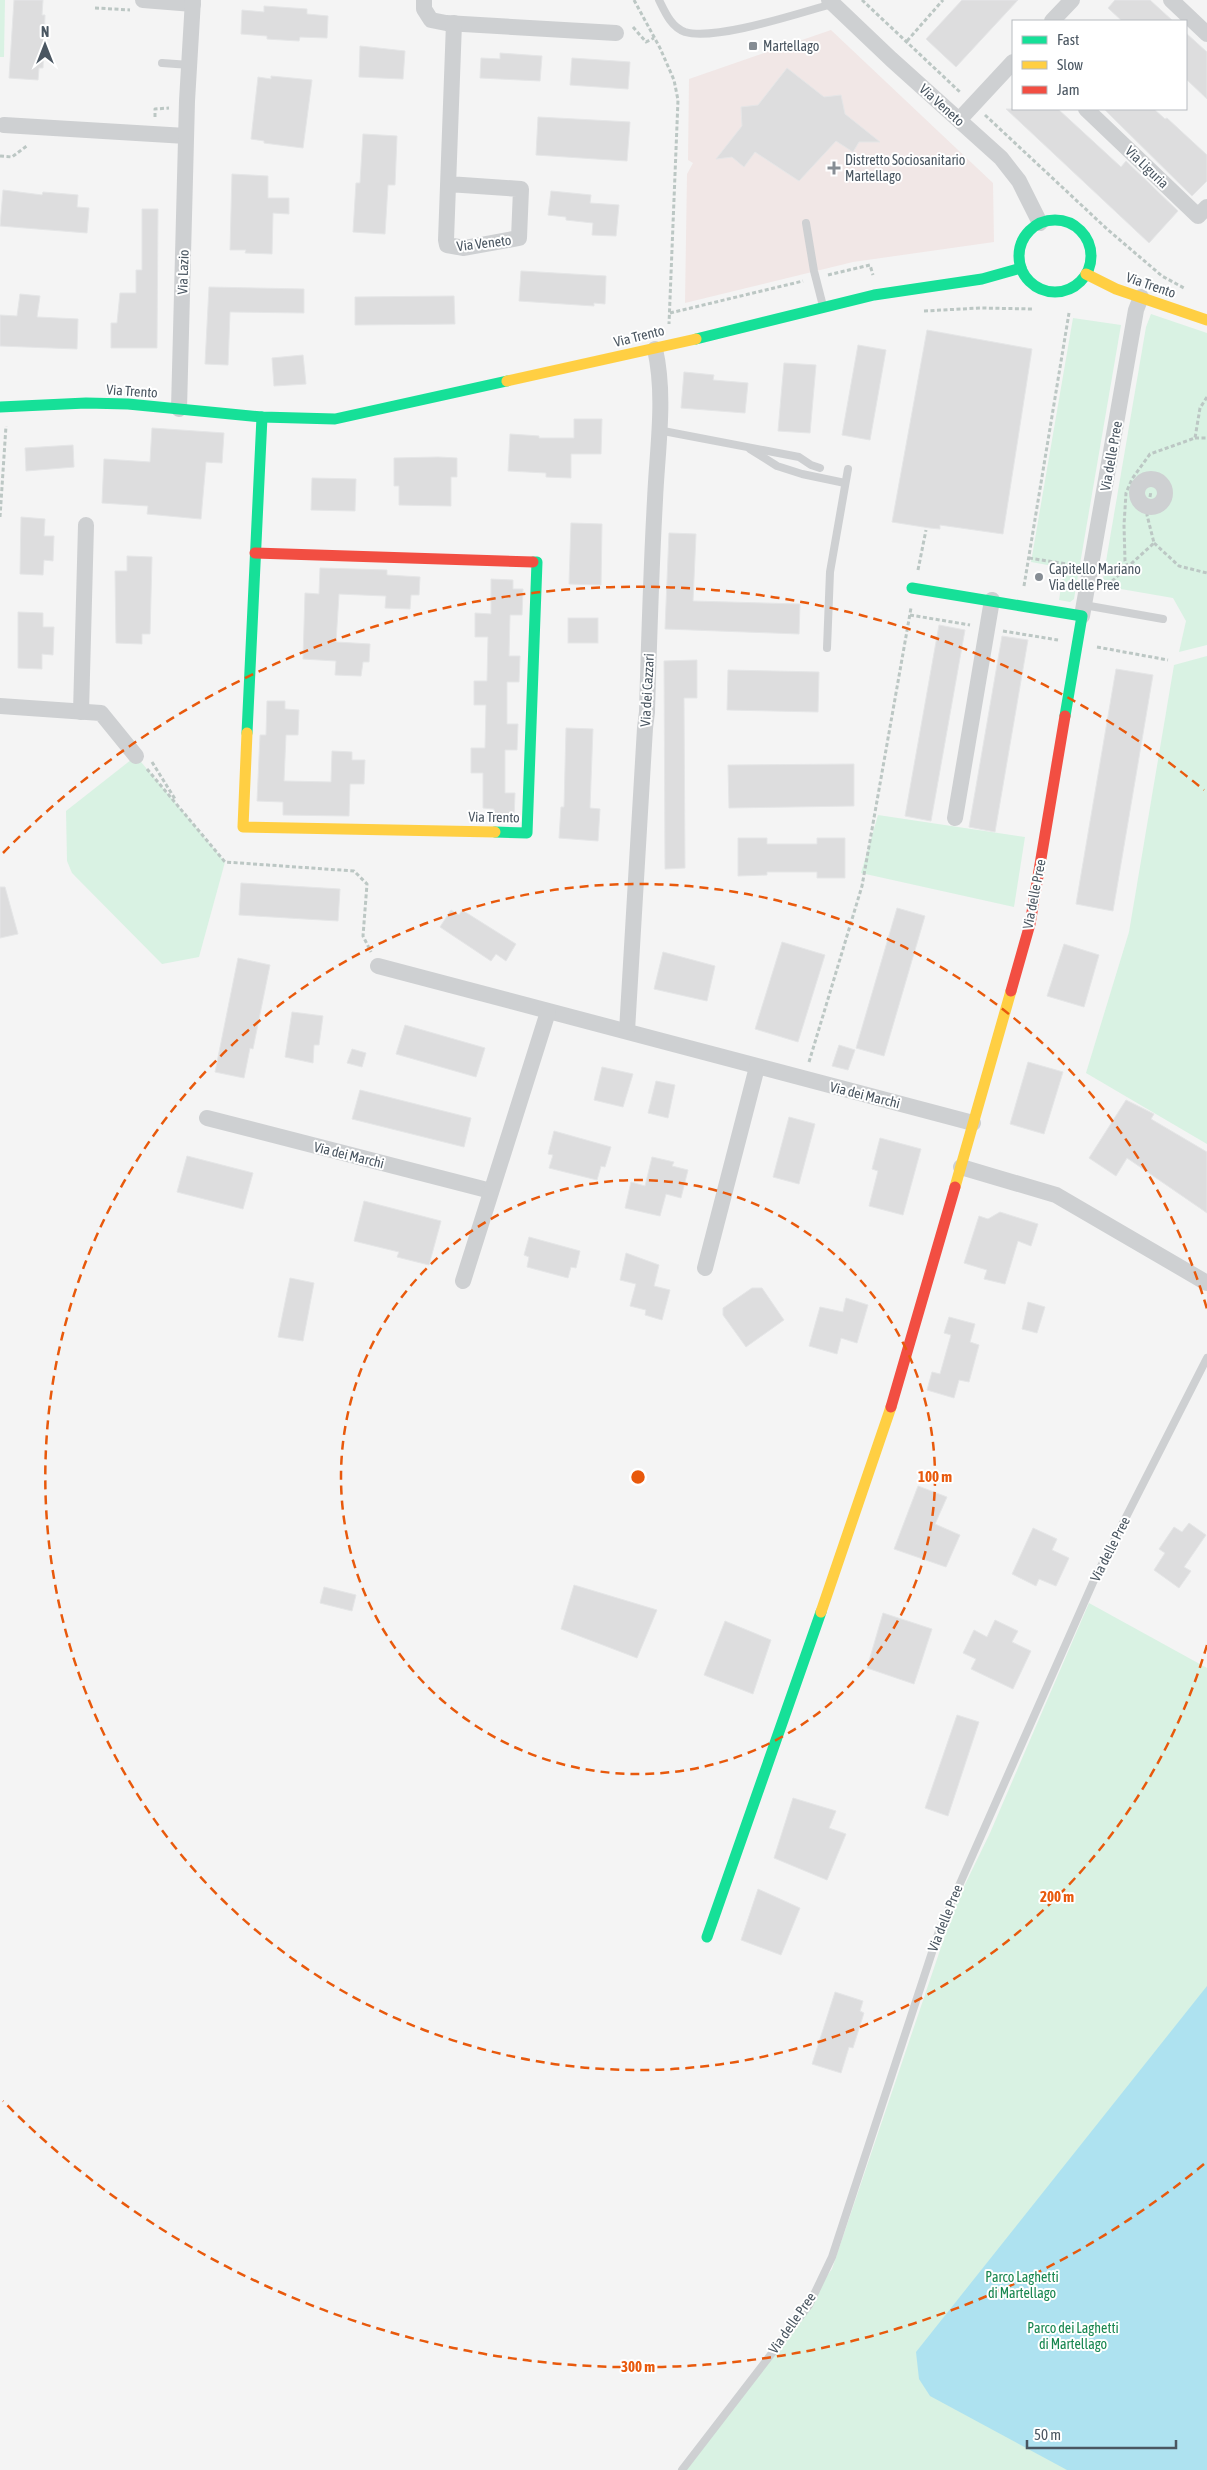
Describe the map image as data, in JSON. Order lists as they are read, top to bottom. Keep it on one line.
{"streets":{"street":["Via Veneto","Via Liguria","Via Lazio","Via Trento","Via delle Pree","Via dei Cazzari","Via dei Marchi"]},"crossings":[["Via Veneto","Via Trento"],["Via Lazio","Via Trento"],["Via Trento","Via delle Pree"],["Via Trento","Via dei Cazzari"],["Via delle Pree","Via dei Marchi"],["Via dei Cazzari","Via dei Marchi"]],"parks":["Parco Laghetti di Martellago","Parco dei Laghetti di Martellago"],"places":{"transit":["Martellago"],"health":["Distretto Sociosanitario Martellago"],"other":["Capitello Mariano Via delle Pree"]},"legend":["Fast","Slow","Jam"],"scale_bar":"50 m","north":"top","rings":["100 m","200 m","300 m"]}
